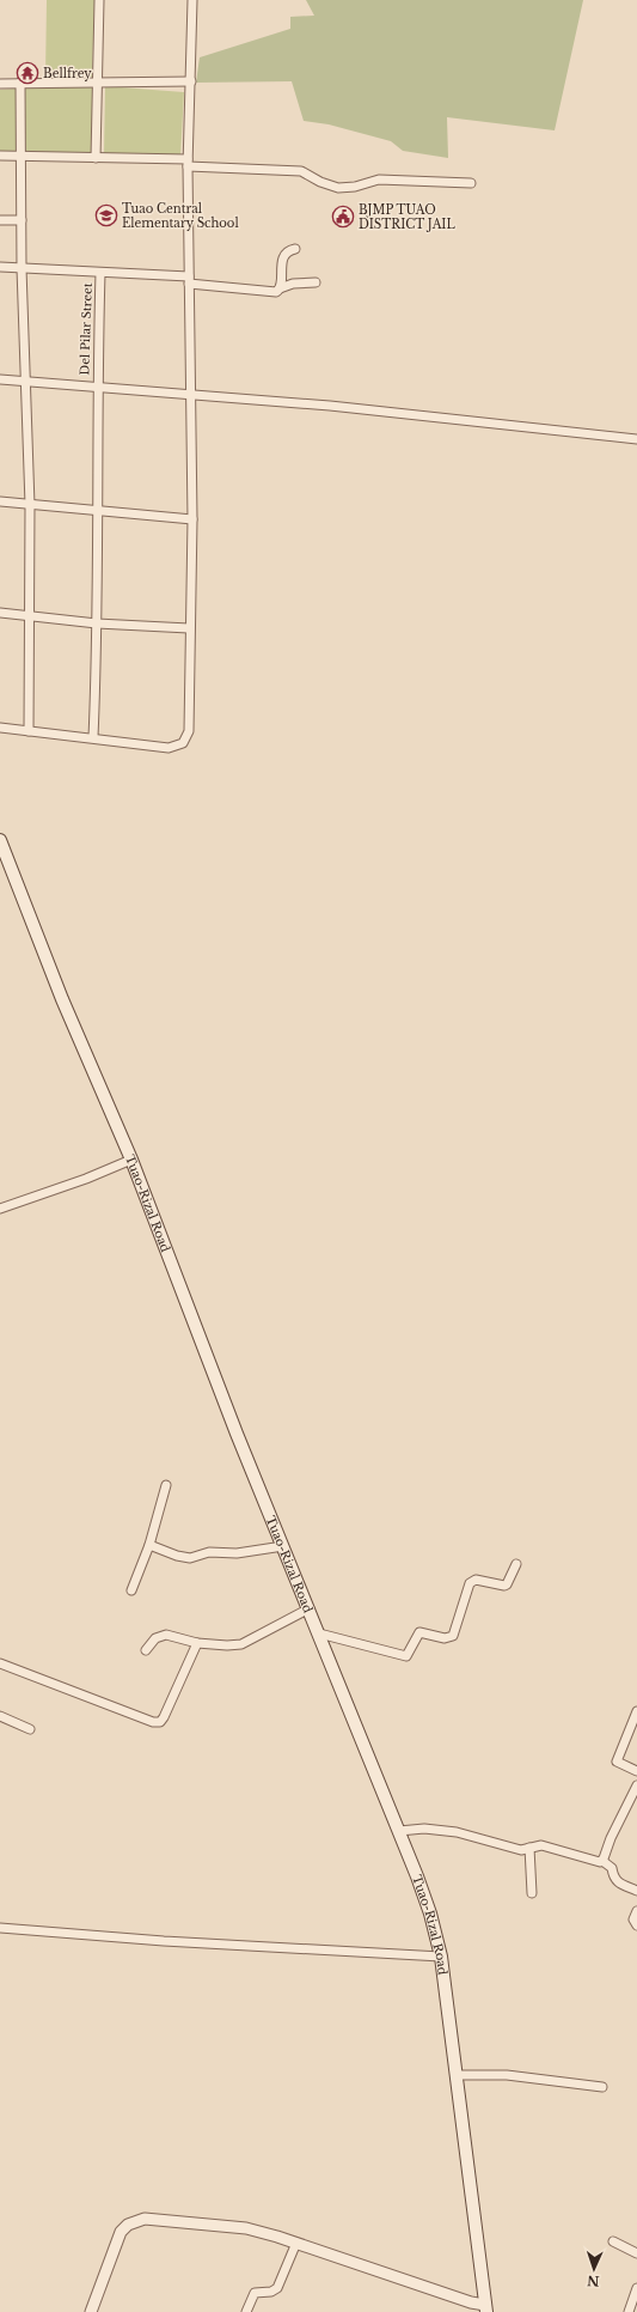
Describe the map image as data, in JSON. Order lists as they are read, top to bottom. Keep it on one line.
{"streets":{"main road":["Tuao-Rizal Road"],"street":["Del Pilar Street"]},"places":{"temple":["Bellfrey"],"school or university":["Tuao Central Elementary School"],"public building":["BJMP TUAO DISTRICT JAIL"]},"north":"bottom"}
